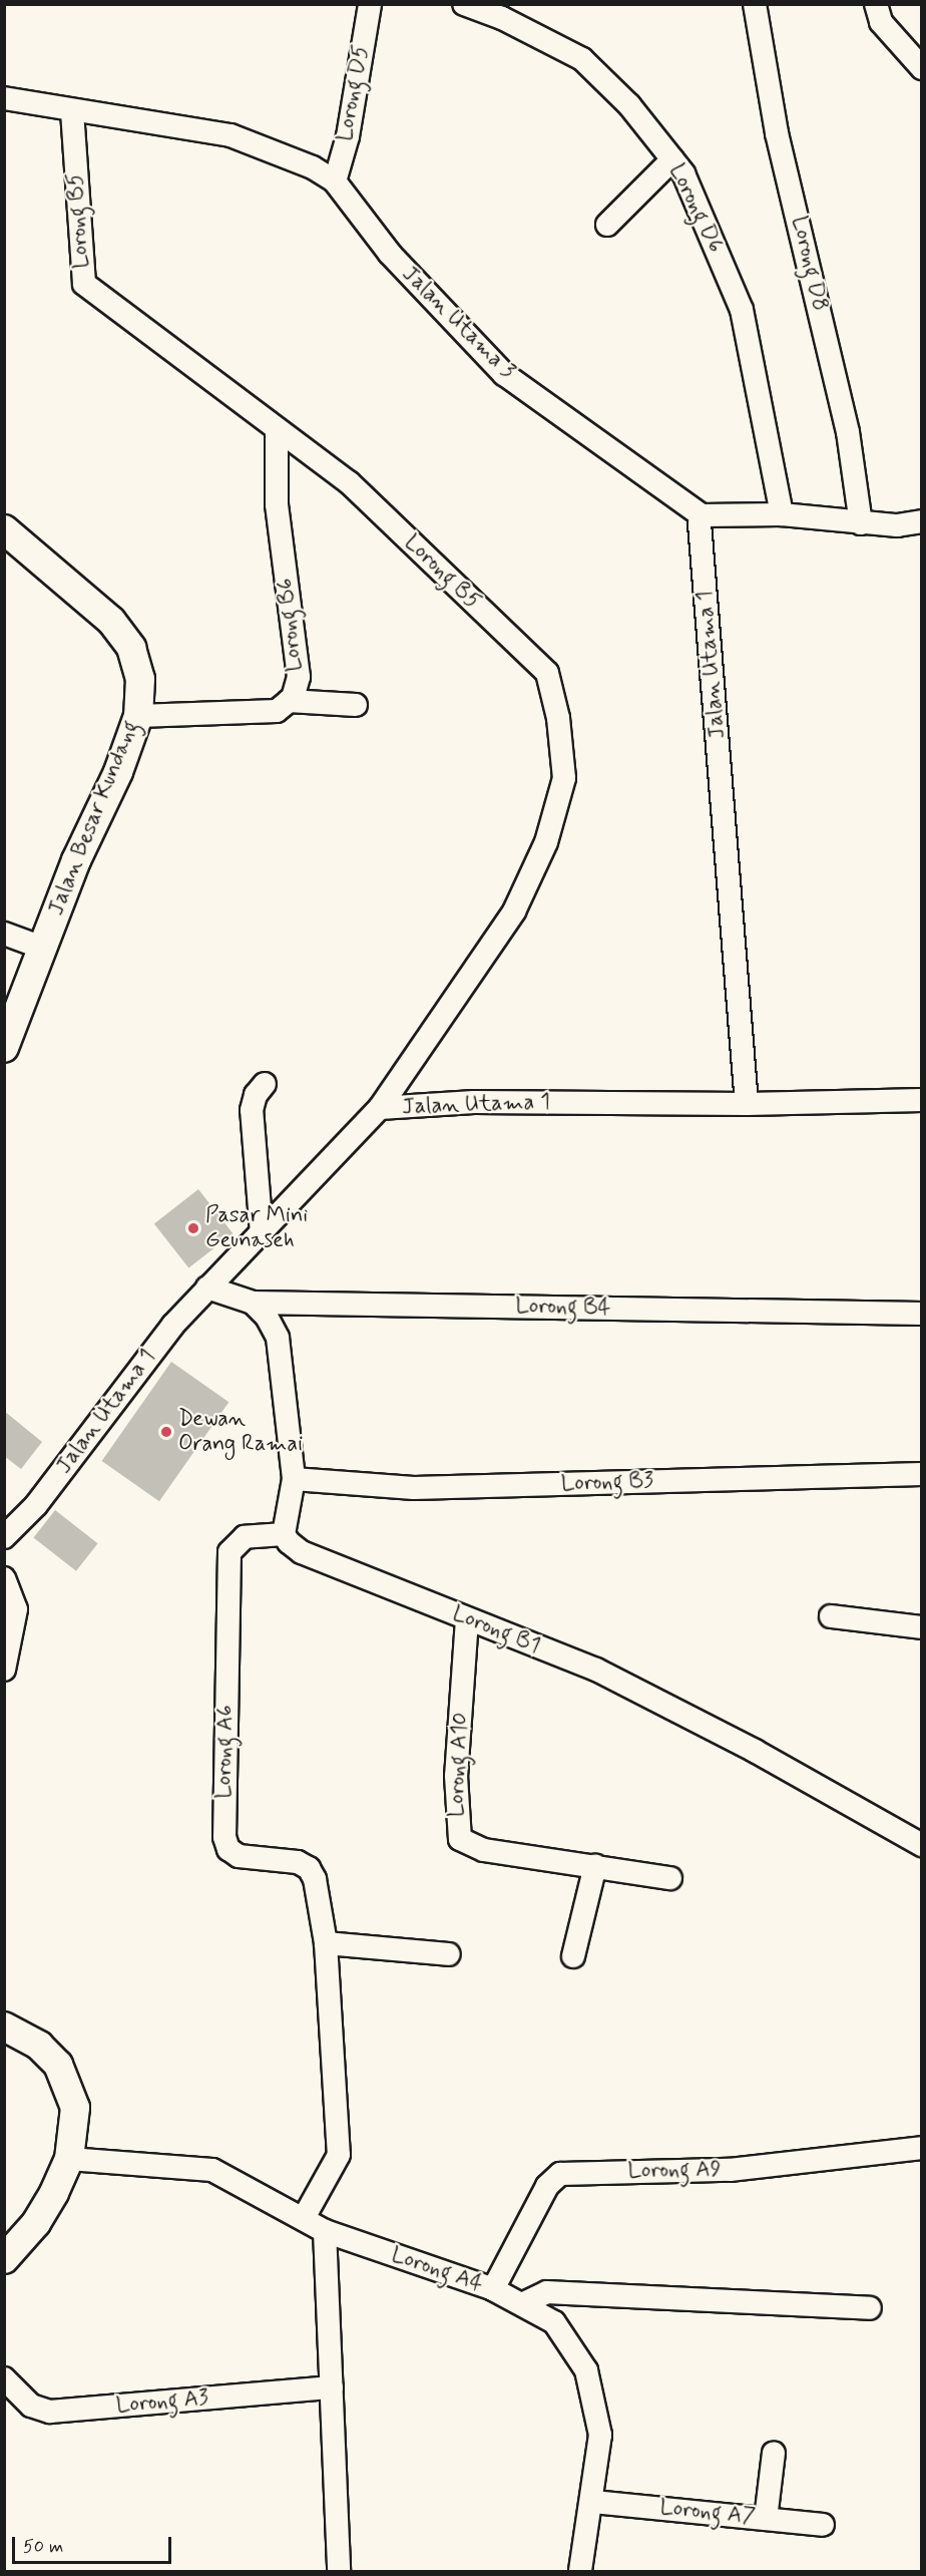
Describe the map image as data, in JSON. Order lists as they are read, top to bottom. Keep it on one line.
{"streets":{"main road":["Jalan Besar Kundang"],"street":["Lorong D5","Lorong D6","Lorong B5","Lorong D8","Jalan Utama 3","Lorong B6","Jalan Utama 1","Lorong B4","Lorong B3","Lorong B1","Lorong A6","Lorong A10","Lorong A9","Lorong A4","Lorong A3","Lorong A7"]},"crossings":[["Lorong D5","Jalan Utama 3"],["Lorong B5","Jalan Utama 3"],["Lorong B5","Lorong B6"],["Lorong B5","Jalan Utama 1"],["Jalan Utama 3","Jalan Utama 1"],["Lorong B6","Jalan Besar Kundang"],["Jalan Utama 1","Lorong B4"],["Lorong B1","Lorong A6"],["Lorong B1","Lorong A10"],["Lorong A6","Lorong A4"],["Lorong A9","Lorong A4"],["Lorong A4","Lorong A7"]],"places":["Pasar Mini Geunaseh","Dewan Orang Ramai"],"scale_bar":"50 m"}
